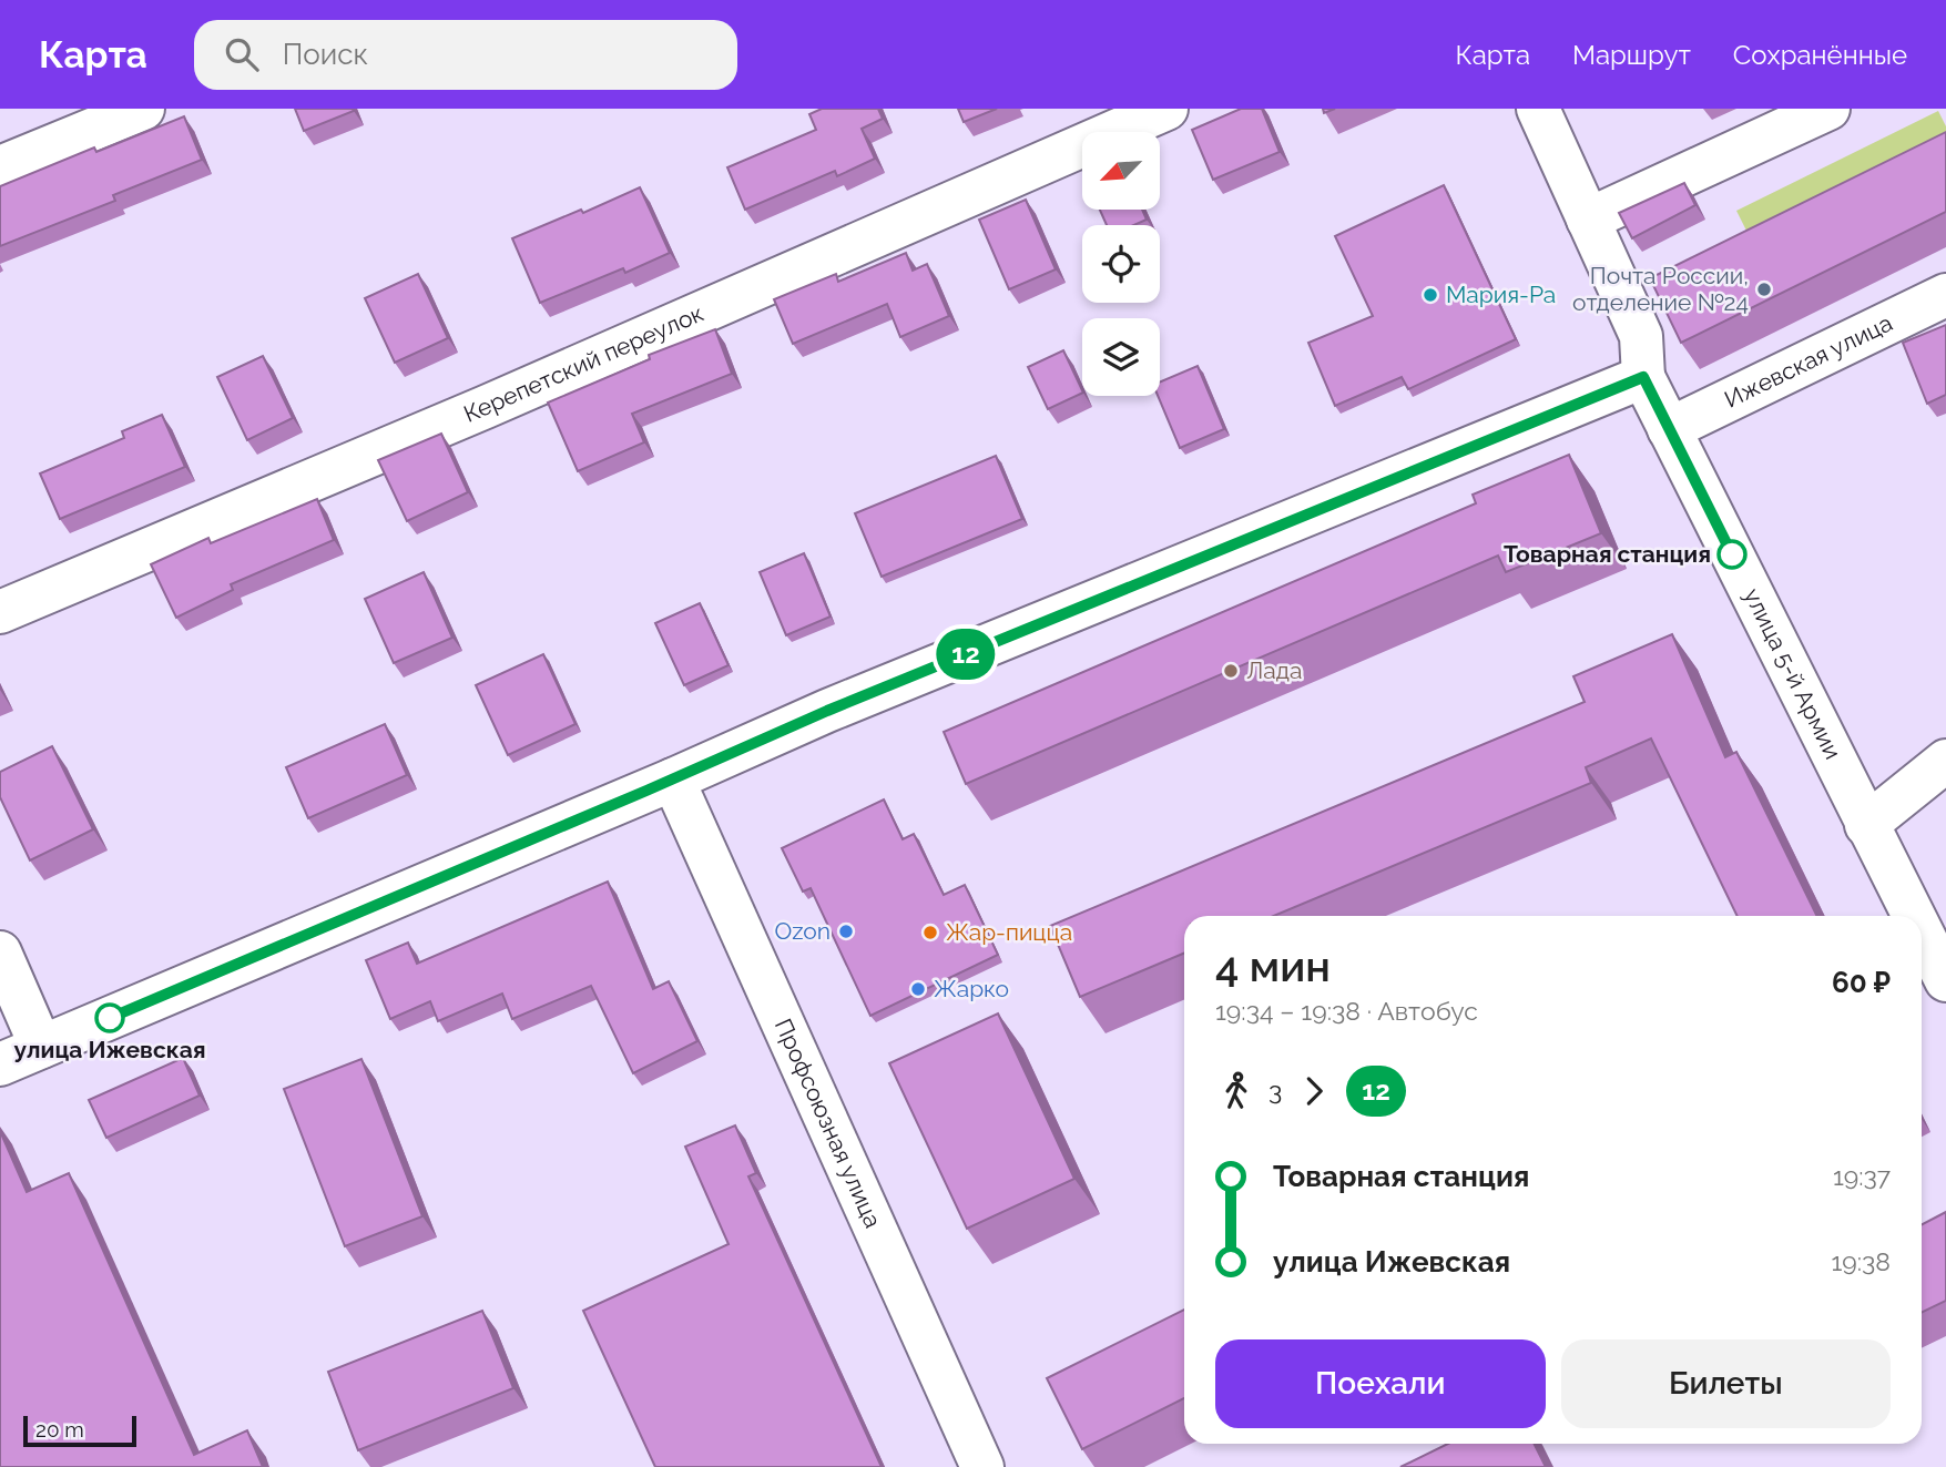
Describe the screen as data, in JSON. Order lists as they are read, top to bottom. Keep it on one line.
{"streets":{"main road":["Ижевская улица","Керепетский переулок","улица 5-й Армии","Профсоюзная улица"]},"crossings":[["Ижевская улица","улица 5-й Армии"]],"places":["Почта России, отделение №24","Мария-Ра","Товарная cтанция","Лада","Ozon","Жар-пицца","Жарко","улица Ижевская"],"lines":["bus line 12"],"scale_bar":"20 m","north":"bottom left","page":{"header":"Карта","search":"Поиск","nav":["Карта","Маршрут","Сохранённые"],"on_map":"12","heading":["4 мин","19:34 – 19:38 · Автобус","60 ₽"],"legs":["3","12"],"list":[{"name":"Товарная cтанция","value":"19:37"},{"name":"улица Ижевская","value":"19:38"}],"buttons":["Поехали","Билеты"],"scale":"20 m"}}
